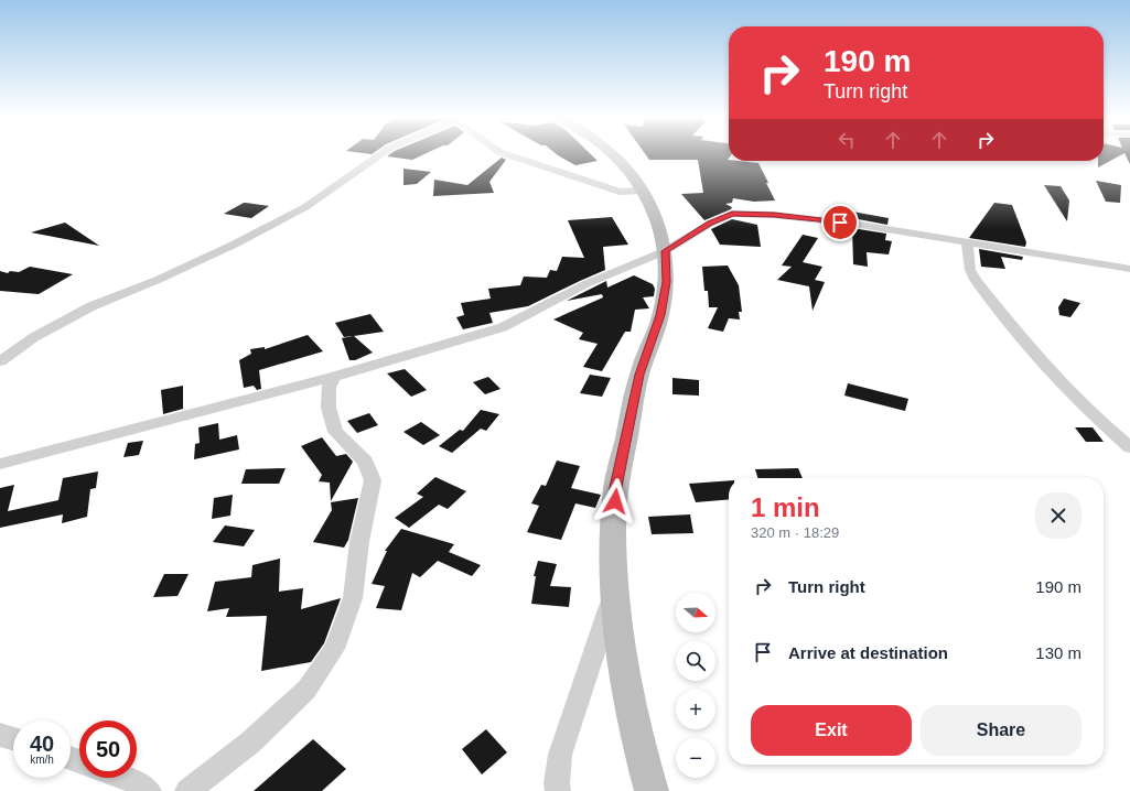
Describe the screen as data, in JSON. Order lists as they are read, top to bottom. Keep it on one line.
{"north":"right","page":{"turn":["190 m","Turn right"],"heading":["1 min","320 m · 18:29"],"list":[{"name":"Turn right","value":"190 m"},{"name":"Arrive at destination","value":"130 m"}],"map_buttons":["+","−"],"buttons":["Exit","Share"],"speed":"40 km/h","limit":"50"}}
